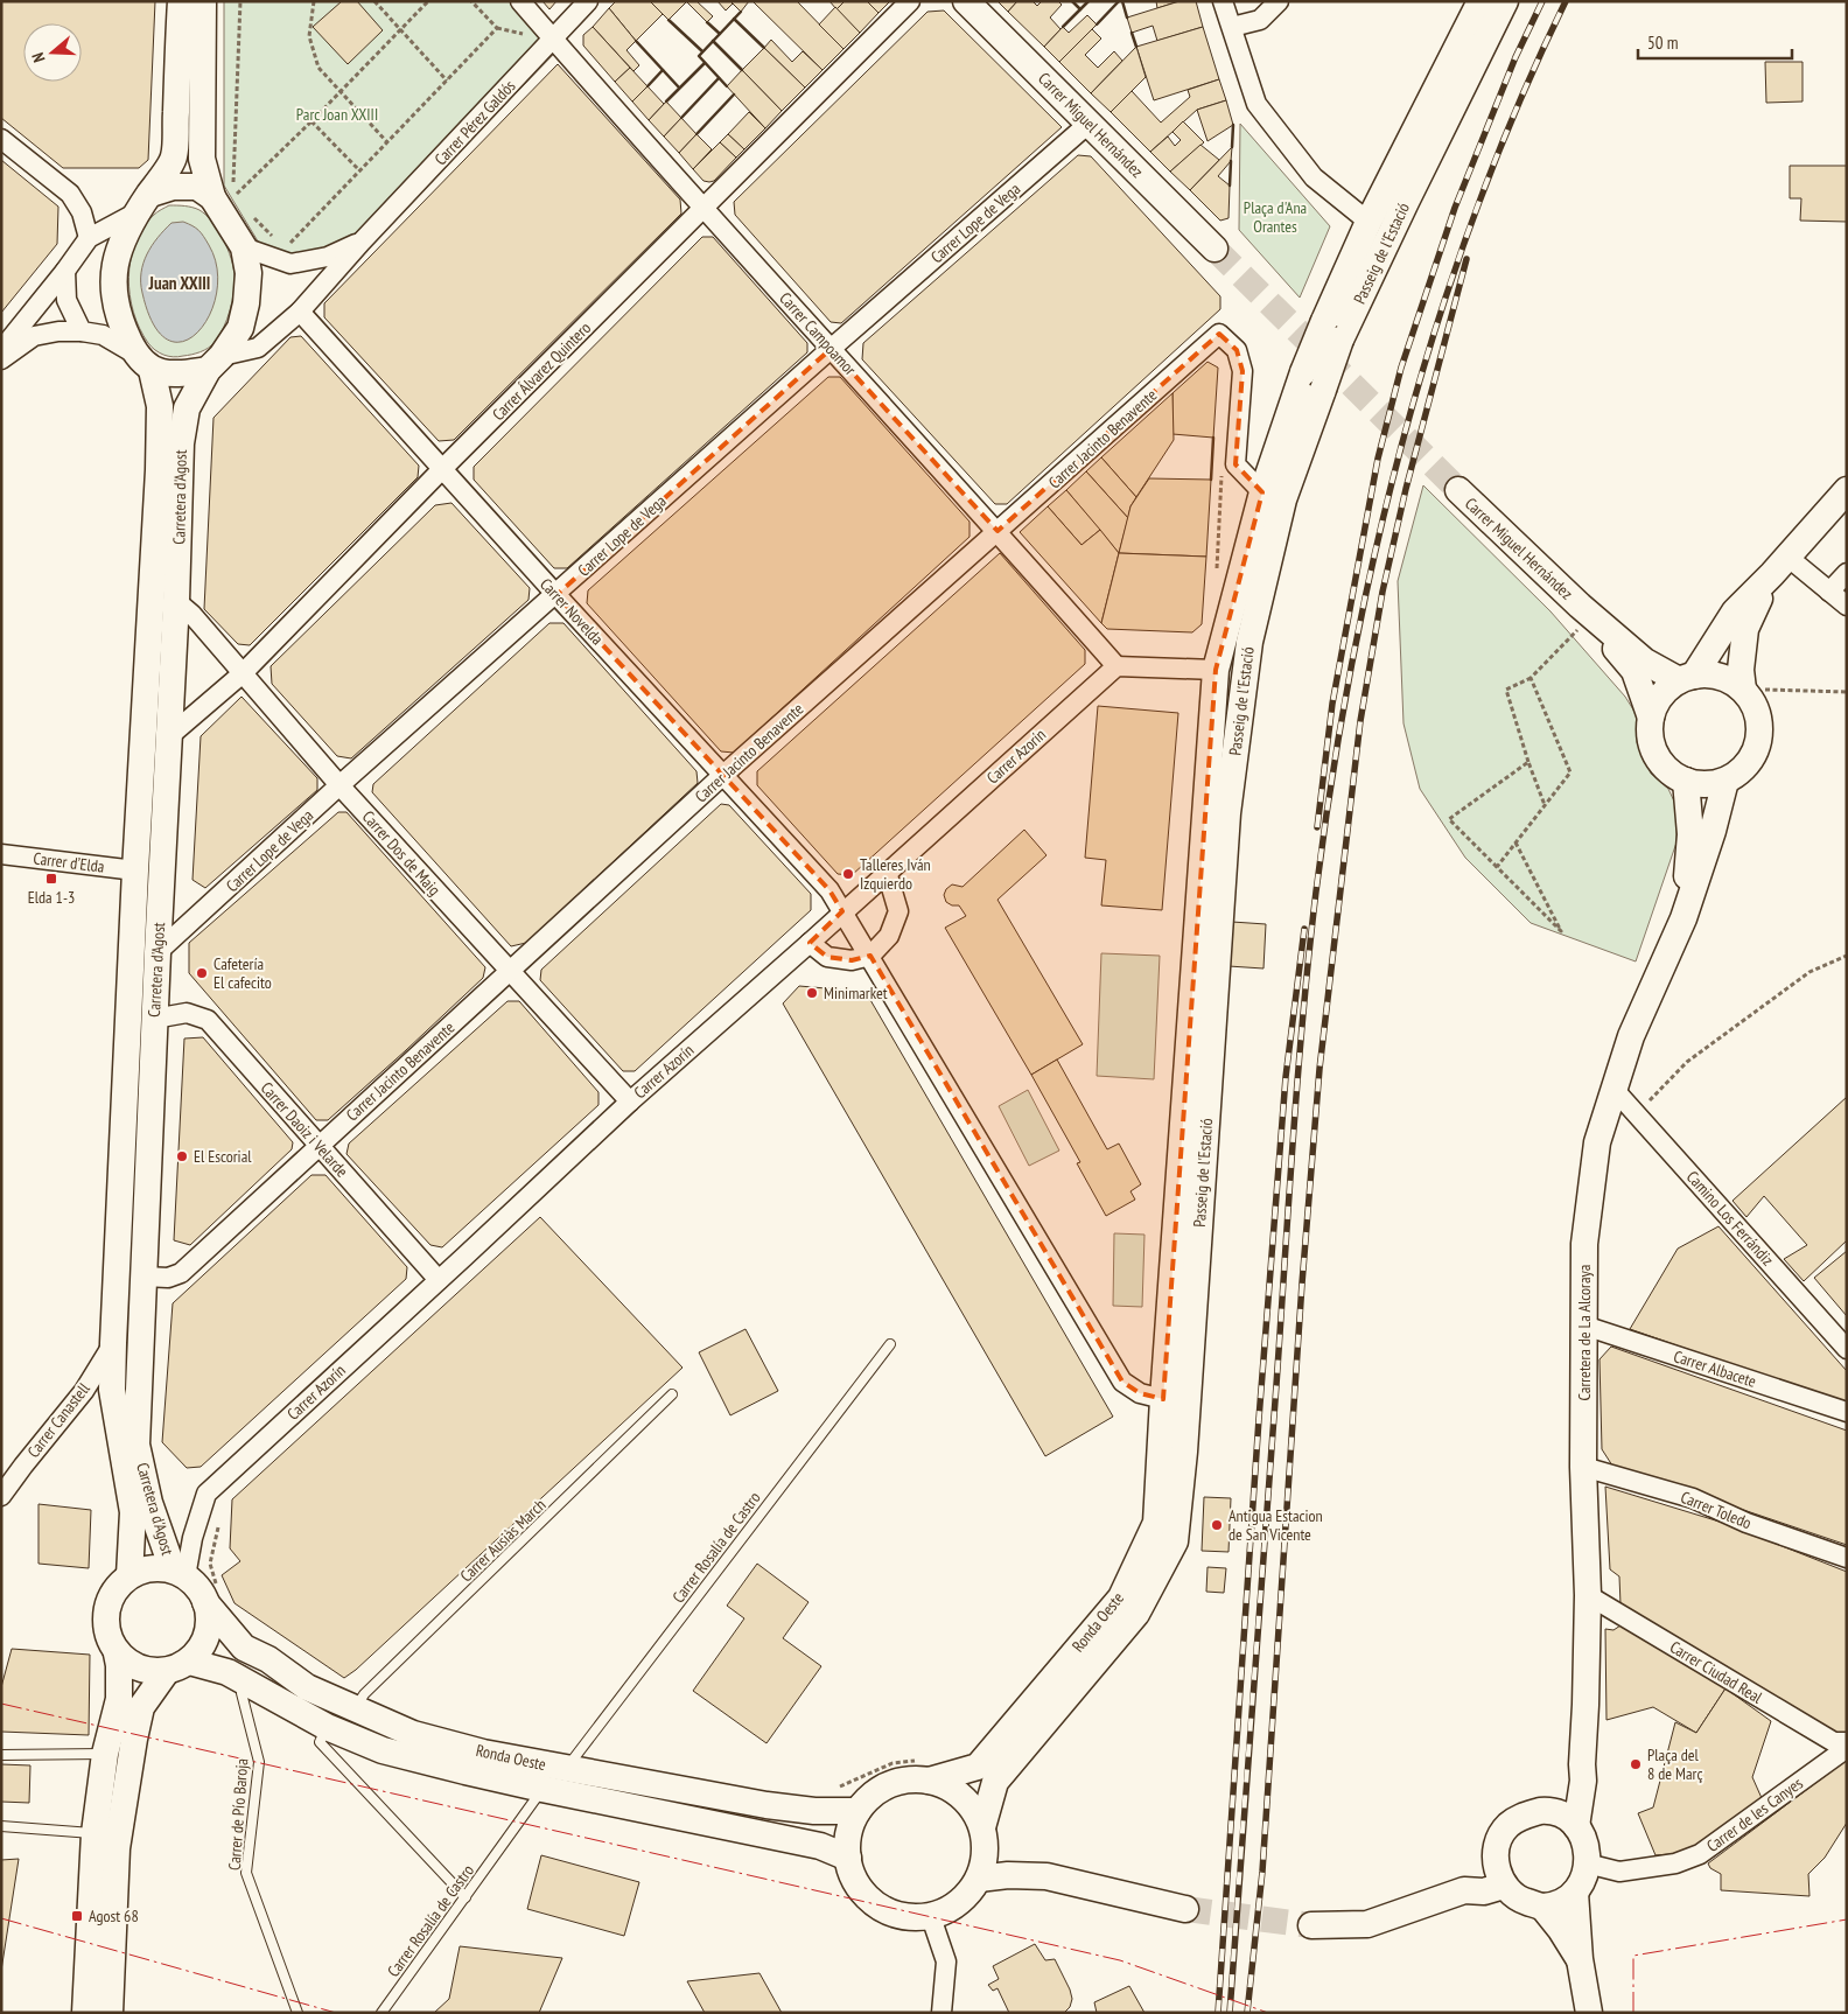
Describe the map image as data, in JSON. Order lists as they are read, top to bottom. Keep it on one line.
{"streets":{"main road":["Carrer Miguel Hernández","Passeig de l'Estació","Carretera d'Agost","Carretera de La Alcoraya","Ronda Oeste"],"street":["Carrer Pérez Galdós","Carrer Lope de Vega","Carrer Campoamor","Carrer Álvarez Quintero","Carrer Jacinto Benavente","Carrer Novelda","Carrer Azorín","Carrer Dos de Maig","Carrer d’Elda","Carrer Daoiz i Velarde","Camino Los Ferrándiz","Carrer Albacete","Carrer Canastell","Carrer Toledo","Carrer Ciudad Real","Carrer de les Canyes"],"lane":["Carrer Ausiàs March","Carrer Rosalía de Castro","Carrer de Pío Baroja"]},"crossings":[["Carrer Pérez Galdós","Carrer Campoamor"],["Carrer Pérez Galdós","Carretera d'Agost"],["Carrer Pérez Galdós","Carrer Novelda"],["Carrer Miguel Hernández","Carrer Lope de Vega"],["Carrer Miguel Hernández","Carretera de La Alcoraya"],["Carrer Lope de Vega","Carrer Campoamor"],["Carrer Lope de Vega","Carretera d'Agost"],["Carrer Lope de Vega","Carrer Novelda"],["Carrer Lope de Vega","Carrer Dos de Maig"],["Passeig de l'Estació","Carrer Jacinto Benavente"],["Passeig de l'Estació","Carrer Novelda"],["Passeig de l'Estació","Ronda Oeste"],["Carrer Campoamor","Carrer Álvarez Quintero"],["Carrer Campoamor","Carrer Jacinto Benavente"],["Carrer Campoamor","Carrer Azorín"],["Carrer Álvarez Quintero","Carretera d'Agost"],["Carrer Álvarez Quintero","Carrer Novelda"],["Carrer Álvarez Quintero","Carrer Dos de Maig"],["Carrer Jacinto Benavente","Carretera d'Agost"],["Carrer Jacinto Benavente","Carrer Novelda"],["Carrer Jacinto Benavente","Carrer Dos de Maig"],["Carrer Jacinto Benavente","Carrer Daoiz i Velarde"],["Carretera d'Agost","Carrer Azorín"],["Carretera d'Agost","Carrer Dos de Maig"],["Carretera d'Agost","Carrer d’Elda"],["Carretera d'Agost","Carrer Daoiz i Velarde"],["Carretera d'Agost","Carrer Canastell"],["Carretera d'Agost","Ronda Oeste"],["Carrer Novelda","Carrer Azorín"],["Carrer Novelda","Ronda Oeste"],["Carrer Azorín","Carrer Dos de Maig"],["Carrer Azorín","Carrer Daoiz i Velarde"],["Carrer Azorín","Ronda Oeste"],["Camino Los Ferrándiz","Carretera de La Alcoraya"],["Carretera de La Alcoraya","Carrer Albacete"],["Carretera de La Alcoraya","Carrer Toledo"],["Carretera de La Alcoraya","Carrer Ciudad Real"],["Carretera de La Alcoraya","Carrer de les Canyes"],["Carrer Ausiàs March","Ronda Oeste"],["Carrer Rosalía de Castro","Ronda Oeste"],["Ronda Oeste","Carrer de Pío Baroja"]],"districts":["Juan XXIII"],"parks":["Parc Joan XXIII","Plaça d'Ana Orantes"],"places":{"other":["Talleres Iván Izquierdo","Cafetería El cafecito","Minimarket","El Escorial","Antigua Estacion de San Vicente","Plaça del 8 de Març"],"transit":["Elda 1-3","Agost 68"]},"scale_bar":"50 m","north":"left"}
